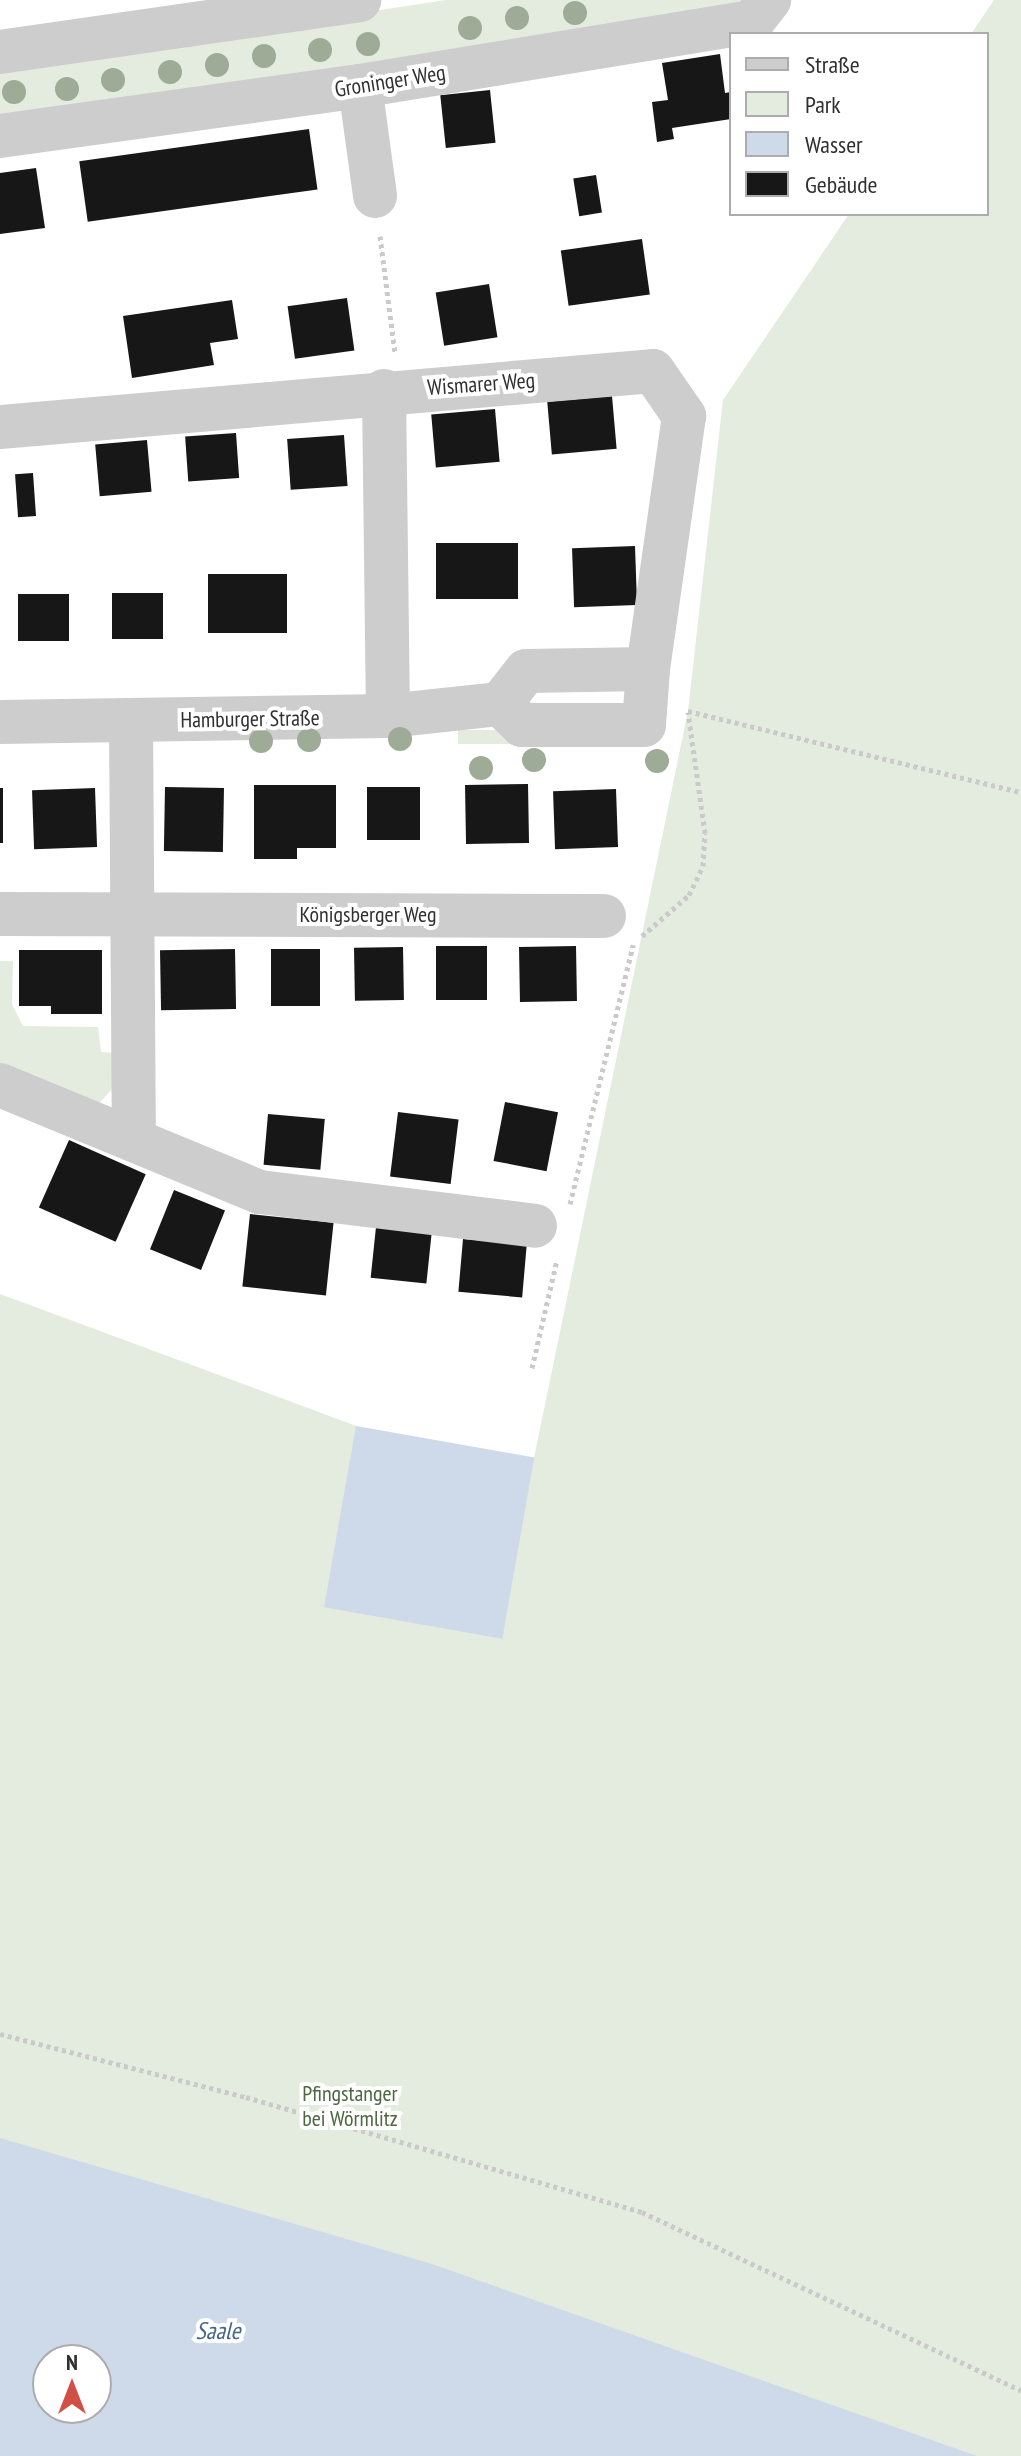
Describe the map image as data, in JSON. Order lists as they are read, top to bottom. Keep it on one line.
{"streets":{"street":["Groninger Weg","Wismarer Weg","Hamburger Straße","Königsberger Weg"]},"crossings":[["Wismarer Weg","Hamburger Straße"]],"water":["Saale"],"parks":["Pfingstanger bei Wörmlitz"],"legend":["Straße","Park","Wasser","Gebäude"],"north":"top"}
